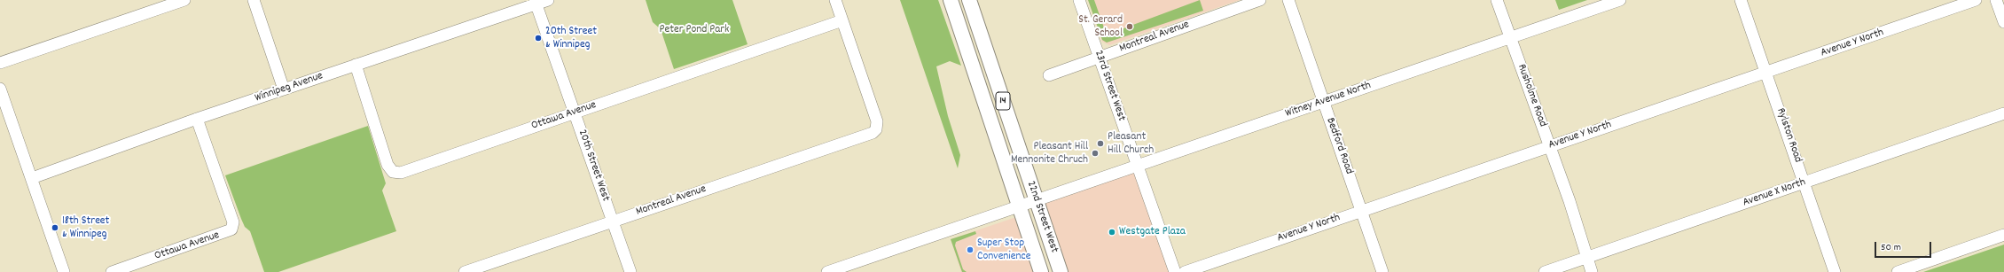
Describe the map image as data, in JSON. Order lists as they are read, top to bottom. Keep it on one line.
{"streets":{"main road":["14","22nd Street West"],"street":["Montreal Avenue","Avenue Y North","23rd Street West","Winnipeg Avenue","Rusholme Road","Witney Avenue North","Ottawa Avenue","Rylston Road","Bedford Road","20th Street West","Avenue X North"]},"crossings":[["Montreal Avenue","23rd Street West"],["Montreal Avenue","Ottawa Avenue"],["Montreal Avenue","20th Street West"],["Avenue Y North","Rusholme Road"],["Avenue Y North","Rylston Road"],["Avenue Y North","Bedford Road"],["23rd Street West","Witney Avenue North"],["Winnipeg Avenue","Ottawa Avenue"],["Winnipeg Avenue","20th Street West"],["Rusholme Road","Witney Avenue North"],["Rusholme Road","Avenue X North"],["Witney Avenue North","Bedford Road"],["Witney Avenue North","22nd Street West"],["Ottawa Avenue","20th Street West"],["Rylston Road","Avenue X North"]],"parks":["Peter Pond Park"],"places":["St. Gerard School","20th Street & Winnipeg","Pleasant Hill Church","Pleasant Hill Mennonite Chruch","18th Street & Winnipeg","Westgate Plaza","Super Stop Convenience"],"scale_bar":"50 m"}
